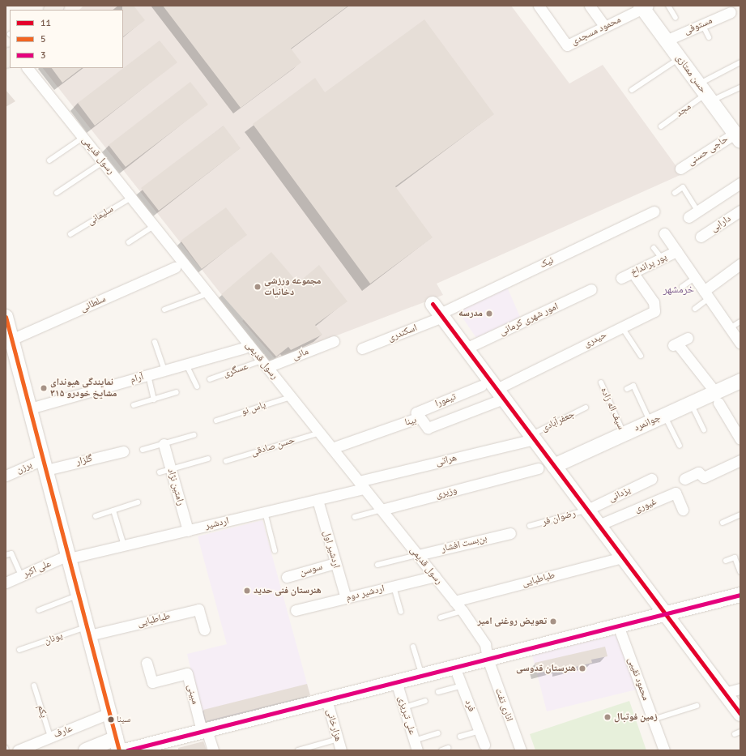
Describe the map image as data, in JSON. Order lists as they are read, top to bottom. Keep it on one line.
{"streets":{"main road":["حسن ممتازی","جوانمرد"],"street":["مستوفی","محمود مسجدی","حاجی حسنی","رسول قدیمی","دارابی","نیک","پور پرانداخ","سلطانی","امور شهری کرمانی","اسکندری","حیدری","مانی","آرام","تیمورا","بینا","گلزار","هراتی","برزن","رامتین نژاد","وزیری","یزدانی","غیوری","اردشیر","بن‌بست افشار","اردشیر اول","علی اکبر","سوسن","طباطبایی","اردشیر دوم","محمود نقیبی","مبینی","اناری تفت","فرد","علی تبریزی","هزارخانی","عارف"],"lane":["مجد","سلیمانی","عسگری","یاس نو","سیف اله زاده","جعفرآبادی","حسن صادقی","رضوان فر","یونان","یکم"]},"crossings":[["مستوفی","حسن ممتازی"],["محمود مسجدی","حسن ممتازی"],["حسن ممتازی","مجد"],["حسن ممتازی","حاجی حسنی"],["رسول قدیمی","سلیمانی"],["رسول قدیمی","مانی"],["رسول قدیمی","عسگری"],["رسول قدیمی","یاس نو"],["رسول قدیمی","بینا"],["رسول قدیمی","حسن صادقی"],["رسول قدیمی","هراتی"],["رسول قدیمی","وزیری"],["رسول قدیمی","اردشیر"],["رسول قدیمی","بن‌بست افشار"],["رسول قدیمی","طباطبایی"],["رسول قدیمی","اردشیر دوم"],["رسول قدیمی","اناری تفت"],["نیک","اسکندری"],["پور پرانداخ","حیدری"],["حیدری","بینا"],["مانی","عسگری"],["تیمورا","بینا"],["سیف اله زاده","جوانمرد"],["جعفرآبادی","هراتی"],["گلزار","برزن"],["هراتی","اردشیر"],["رامتین نژاد","اردشیر"],["یزدانی","رضوان فر"],["اردشیر","اردشیر اول"],["اردشیر","علی اکبر"],["اردشیر اول","سوسن"],["اردشیر اول","اردشیر دوم"],["طباطبایی","یونان"],["یکم","عارف"]],"districts":["خرمشهر"],"places":["مجموعه ورزشی دخانیات","مدرسه","نمایندگی هیوندای ۳۱۵ مشایخ خودرو","هنرستان فنی حدید","تعویض روغنی امیر","هنرستان قدوسی","زمین فوتبال","سینا"],"lines":["transit line 11","transit line 5","transit line 3"],"legend":["11","5","3"]}
